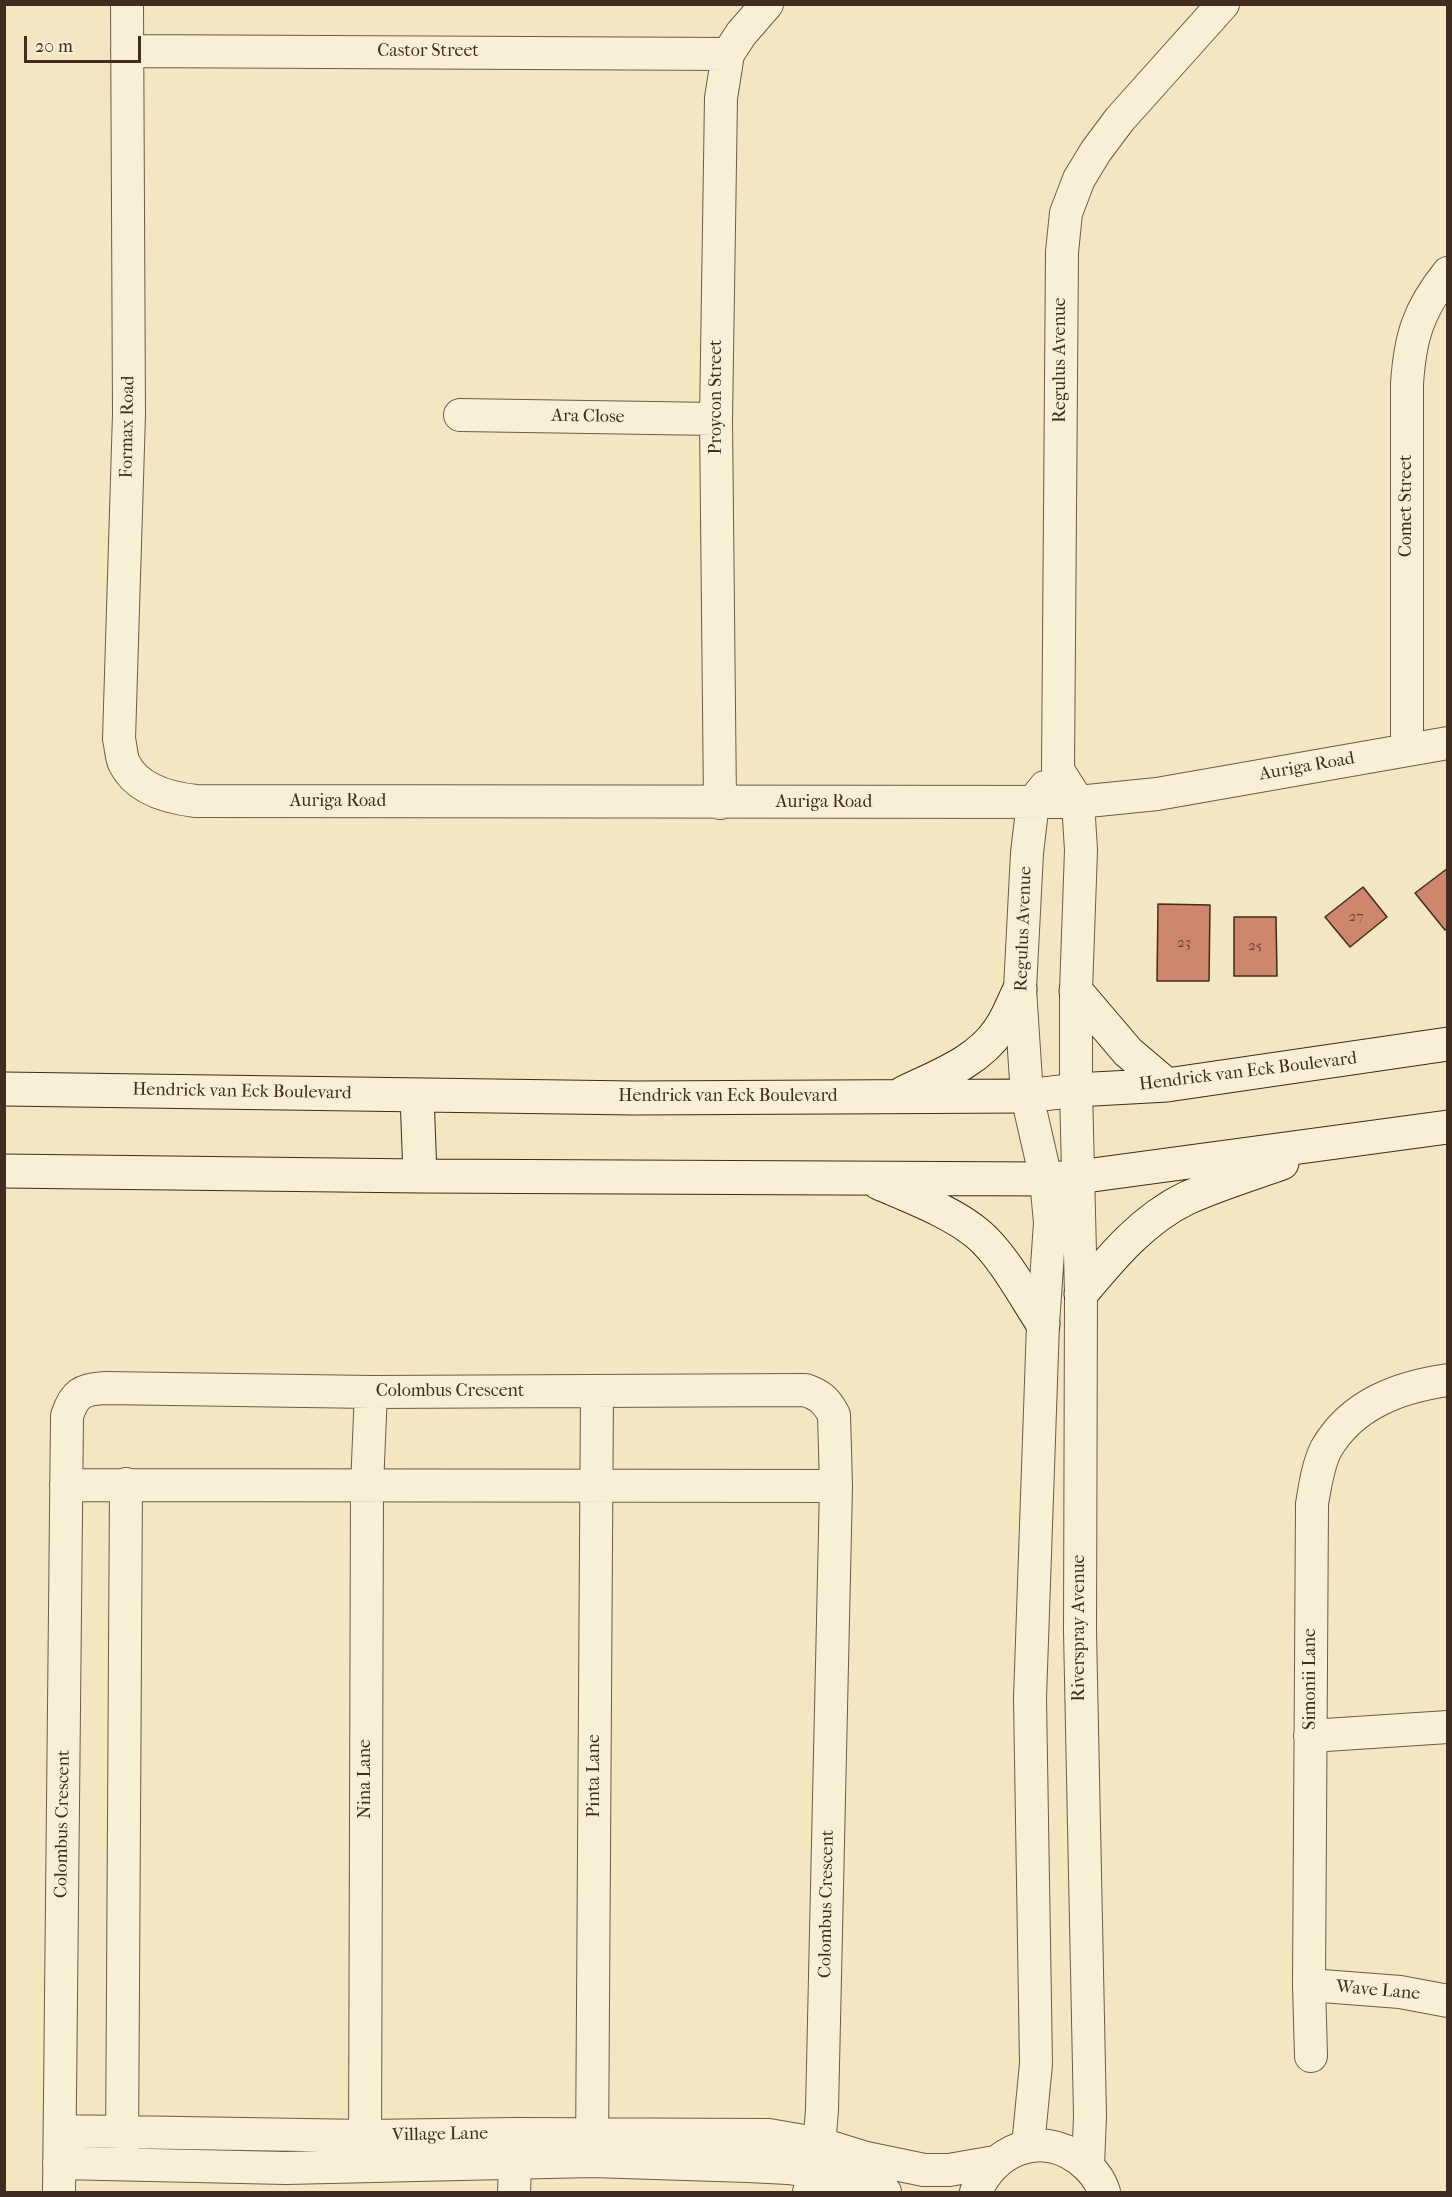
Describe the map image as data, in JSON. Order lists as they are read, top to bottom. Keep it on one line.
{"streets":{"main road":["Hendrick van Eck Boulevard"],"street":["Castor Street","Regulus Avenue","Proycon Street","Ara Close","Formax Road","Comet Street","Auriga Road","Colombus Crescent","Riverspray Avenue","Simonii Lane","Pinta Lane","Nina Lane","Wave Lane","Village Lane"]},"crossings":[["Castor Street","Proycon Street"],["Castor Street","Formax Road"],["Regulus Avenue","Auriga Road"],["Regulus Avenue","Hendrick van Eck Boulevard"],["Proycon Street","Ara Close"],["Proycon Street","Auriga Road"],["Formax Road","Auriga Road"],["Comet Street","Auriga Road"],["Hendrick van Eck Boulevard","Riverspray Avenue"],["Colombus Crescent","Pinta Lane"],["Colombus Crescent","Nina Lane"],["Colombus Crescent","Village Lane"],["Simonii Lane","Wave Lane"],["Pinta Lane","Village Lane"],["Nina Lane","Village Lane"]],"house_numbers":["27","23","25"],"scale_bar":"20 m"}
